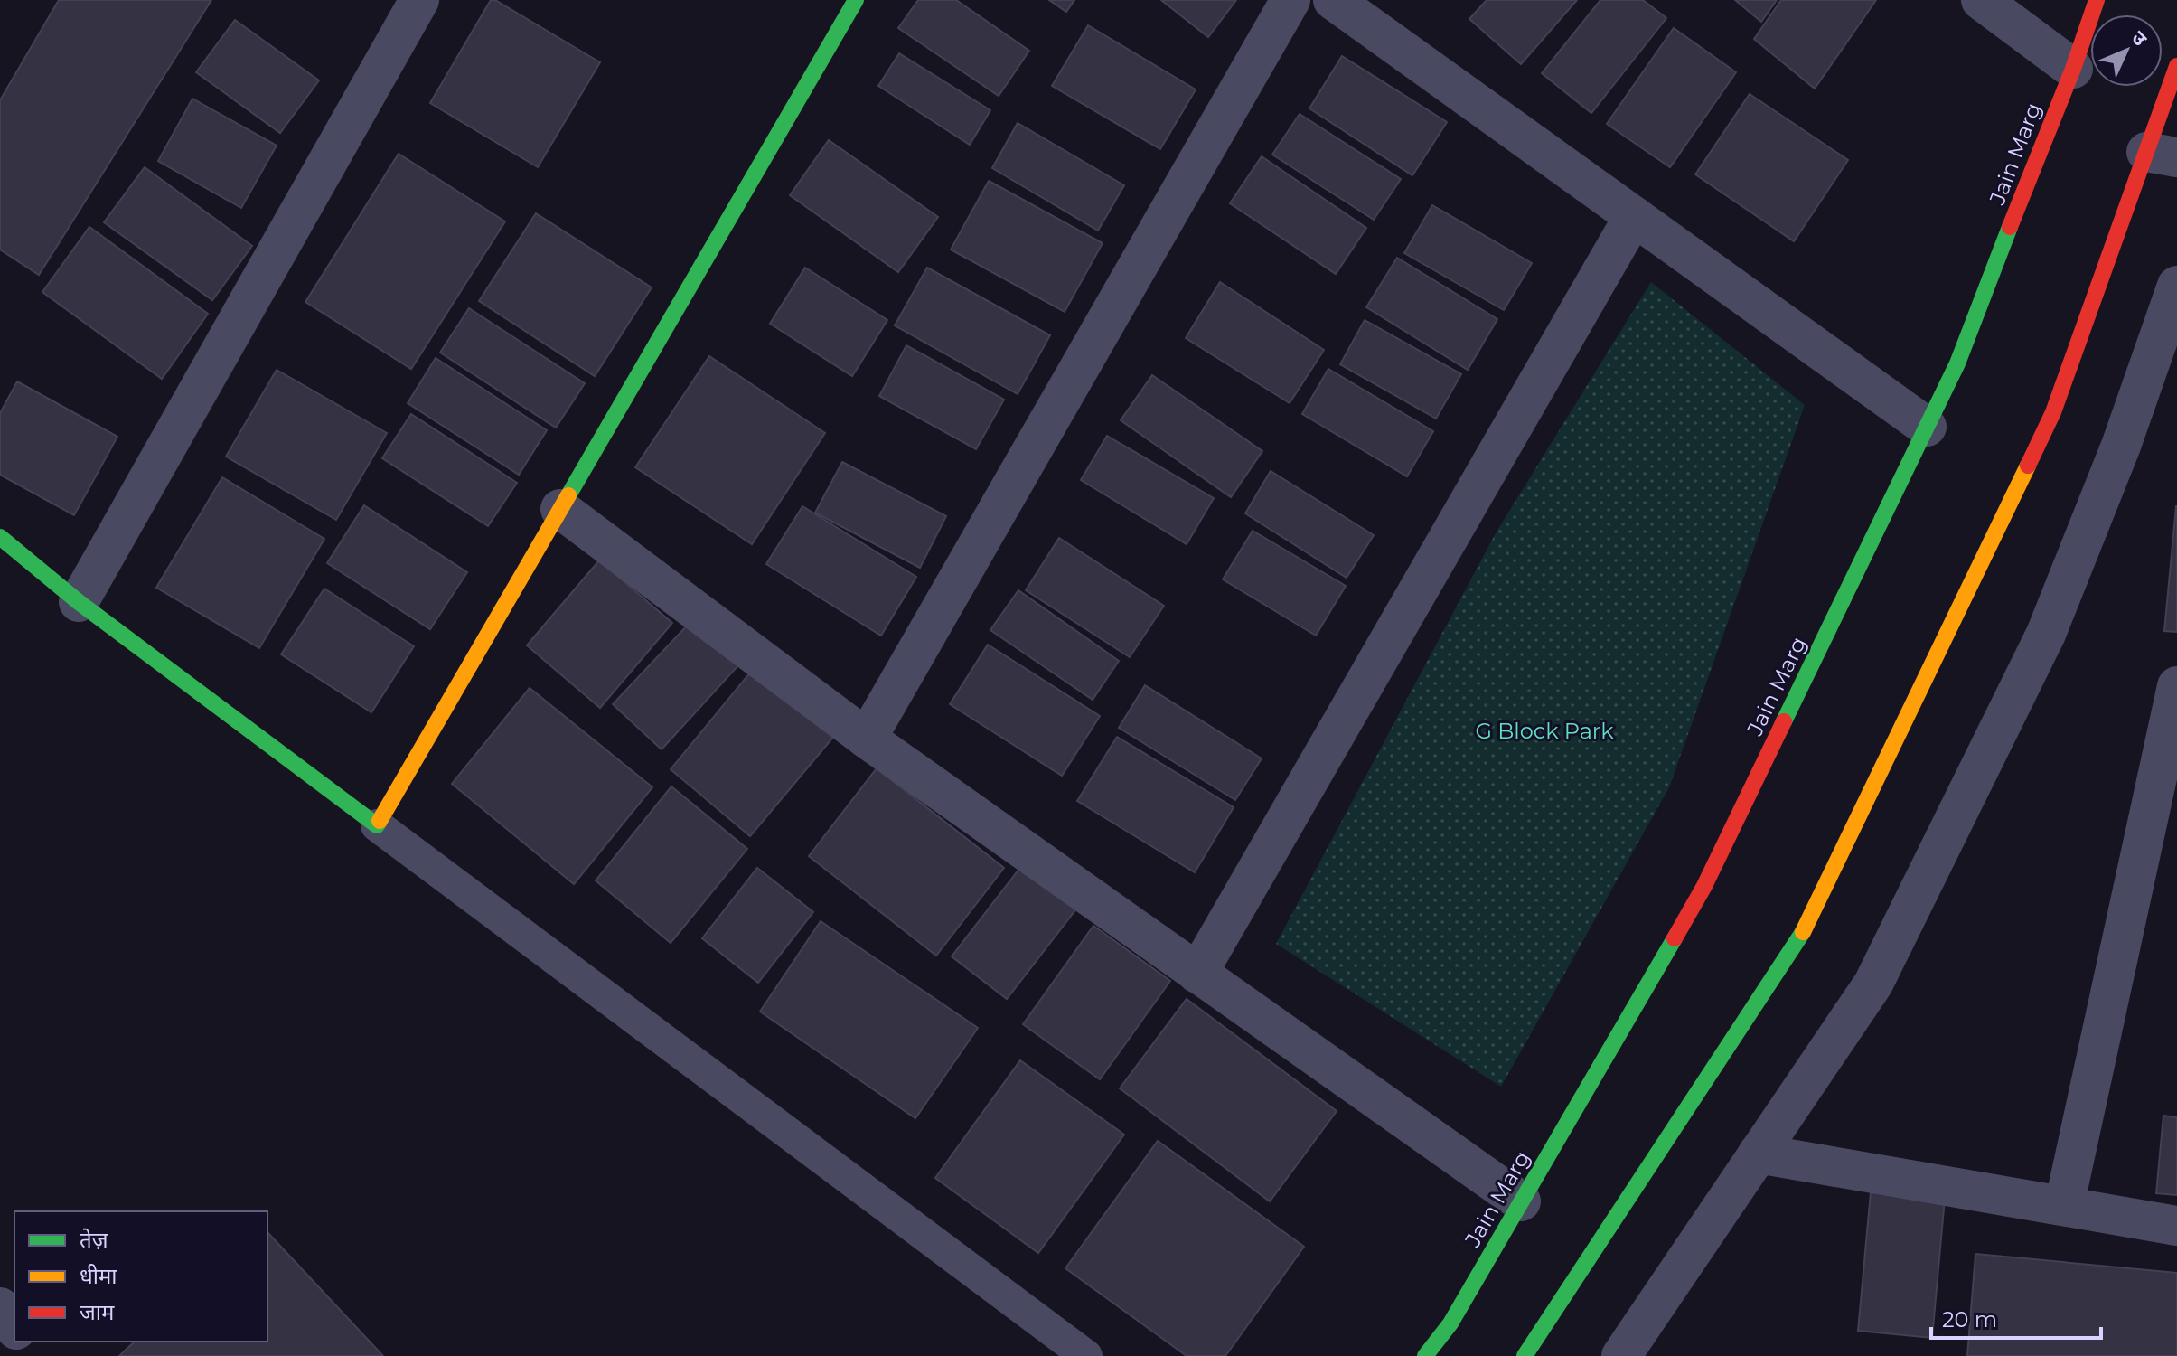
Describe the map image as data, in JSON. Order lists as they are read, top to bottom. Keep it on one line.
{"streets":{"street":["Jain Marg"]},"parks":["G Block Park"],"legend":["तेज़","धीमा","जाम"],"scale_bar":"20 m","north":"top right"}
